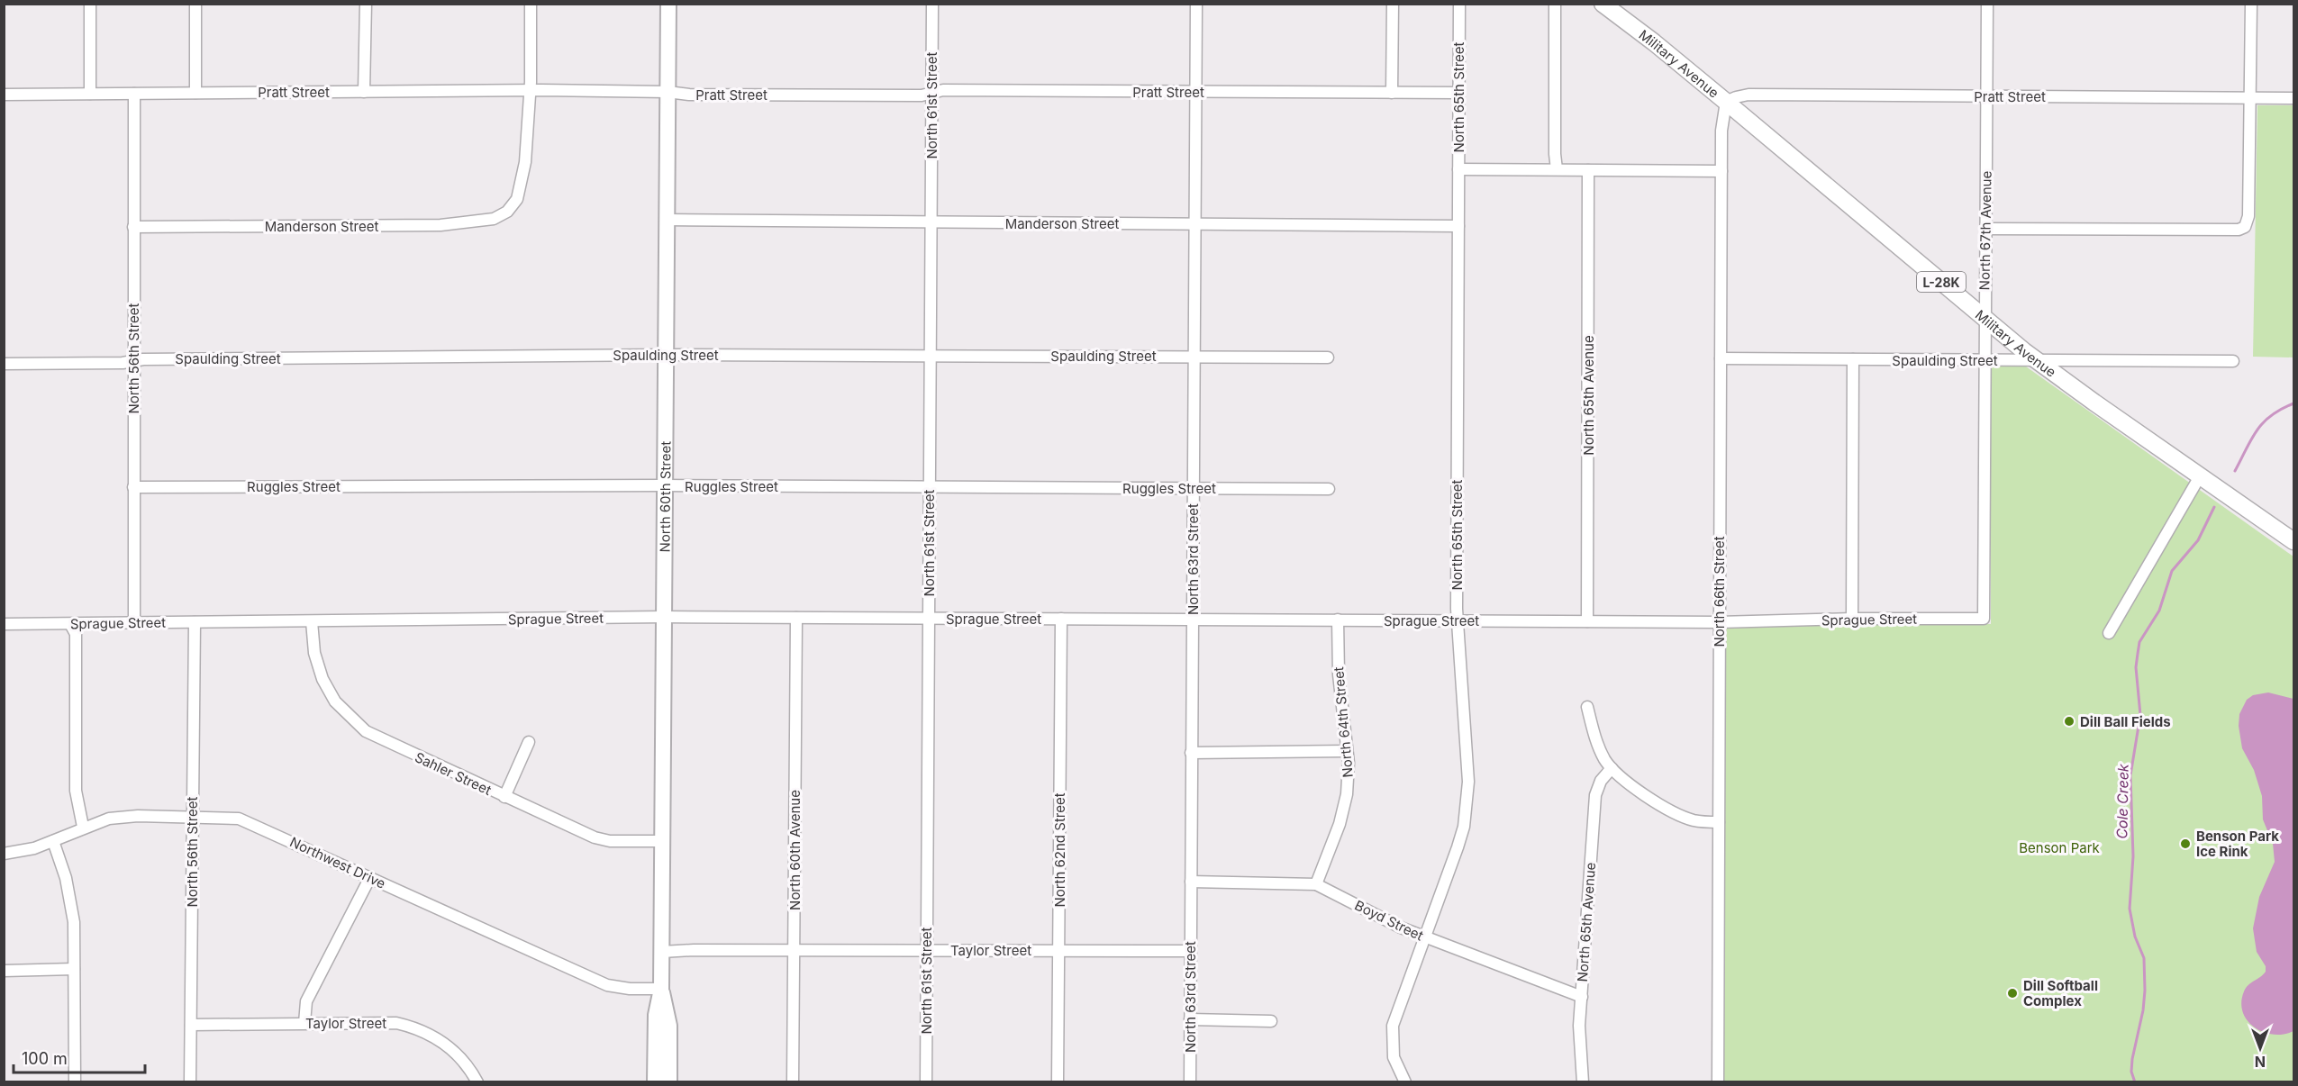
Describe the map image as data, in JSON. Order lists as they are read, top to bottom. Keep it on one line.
{"streets":{"main road":["Military Avenue","L-28K","North 60th Street"],"street":["Pratt Street","North 65th Street","North 61st Street","Manderson Street","North 67th Avenue","Spaulding Street","North 56th Street","North 65th Avenue","Ruggles Street","North 63rd Street","North 66th Street","Sprague Street","North 64th Street","Sahler Street","North 60th Avenue","North 62nd Street","Northwest Drive","Boyd Street","Taylor Street"]},"crossings":[["Military Avenue","Pratt Street"],["Military Avenue","North 67th Avenue"],["Military Avenue","Spaulding Street"],["Military Avenue","North 66th Street"],["Pratt Street","North 65th Street"],["Pratt Street","North 61st Street"],["Pratt Street","Manderson Street"],["Pratt Street","North 67th Avenue"],["Pratt Street","North 56th Street"],["Pratt Street","North 60th Street"],["Pratt Street","North 63rd Street"],["Pratt Street","North 66th Street"],["North 65th Street","Manderson Street"],["North 65th Street","Sprague Street"],["North 65th Street","Boyd Street"],["North 61st Street","Manderson Street"],["North 61st Street","Spaulding Street"],["North 61st Street","Ruggles Street"],["North 61st Street","Sprague Street"],["North 61st Street","Taylor Street"],["Manderson Street","North 56th Street"],["Manderson Street","North 60th Street"],["Manderson Street","North 63rd Street"],["North 67th Avenue","Spaulding Street"],["North 67th Avenue","Sprague Street"],["Spaulding Street","North 56th Street"],["Spaulding Street","North 60th Street"],["Spaulding Street","North 63rd Street"],["Spaulding Street","North 66th Street"],["North 56th Street","Ruggles Street"],["North 56th Street","Sprague Street"],["North 56th Street","Northwest Drive"],["North 56th Street","Taylor Street"],["North 65th Avenue","Sprague Street"],["North 65th Avenue","Boyd Street"],["Ruggles Street","North 60th Street"],["Ruggles Street","North 63rd Street"],["North 60th Street","Sprague Street"],["North 60th Street","Sahler Street"],["North 60th Street","Northwest Drive"],["North 60th Street","Taylor Street"],["North 63rd Street","Sprague Street"],["North 63rd Street","Boyd Street"],["North 63rd Street","Taylor Street"],["North 66th Street","Sprague Street"],["Sprague Street","North 64th Street"],["Sprague Street","Sahler Street"],["Sprague Street","North 60th Avenue"],["Sprague Street","North 62nd Street"],["North 64th Street","Boyd Street"],["North 60th Avenue","Taylor Street"],["North 62nd Street","Taylor Street"]],"water":["Cole Creek"],"parks":["Benson Park"],"places":["Dill Ball Fields","Benson Park Ice Rink","Dill Softball Complex"],"scale_bar":"100 m","north":"bottom"}
